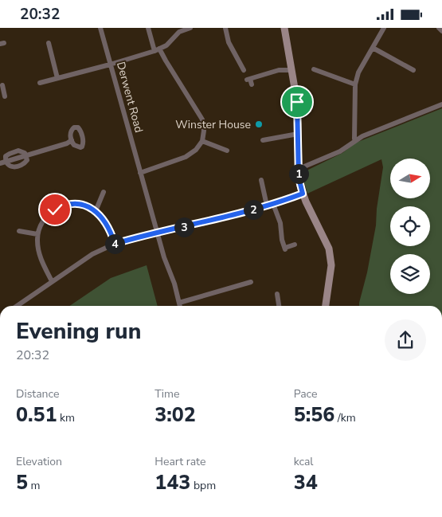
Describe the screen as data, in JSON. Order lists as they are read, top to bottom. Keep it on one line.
{"streets":{"street":["Derwent Road"]},"places":["Winster House"],"north":"right","page":{"status":"20:32","pins":["1","2","3","4"],"heading":["Evening run","20:32"],"stats":[["Distance","0.51 km"],["Time","3:02"],["Pace","5:56 /km"],["Elevation","5 m"],["Heart rate","143 bpm"],["kcal","34"]]}}
